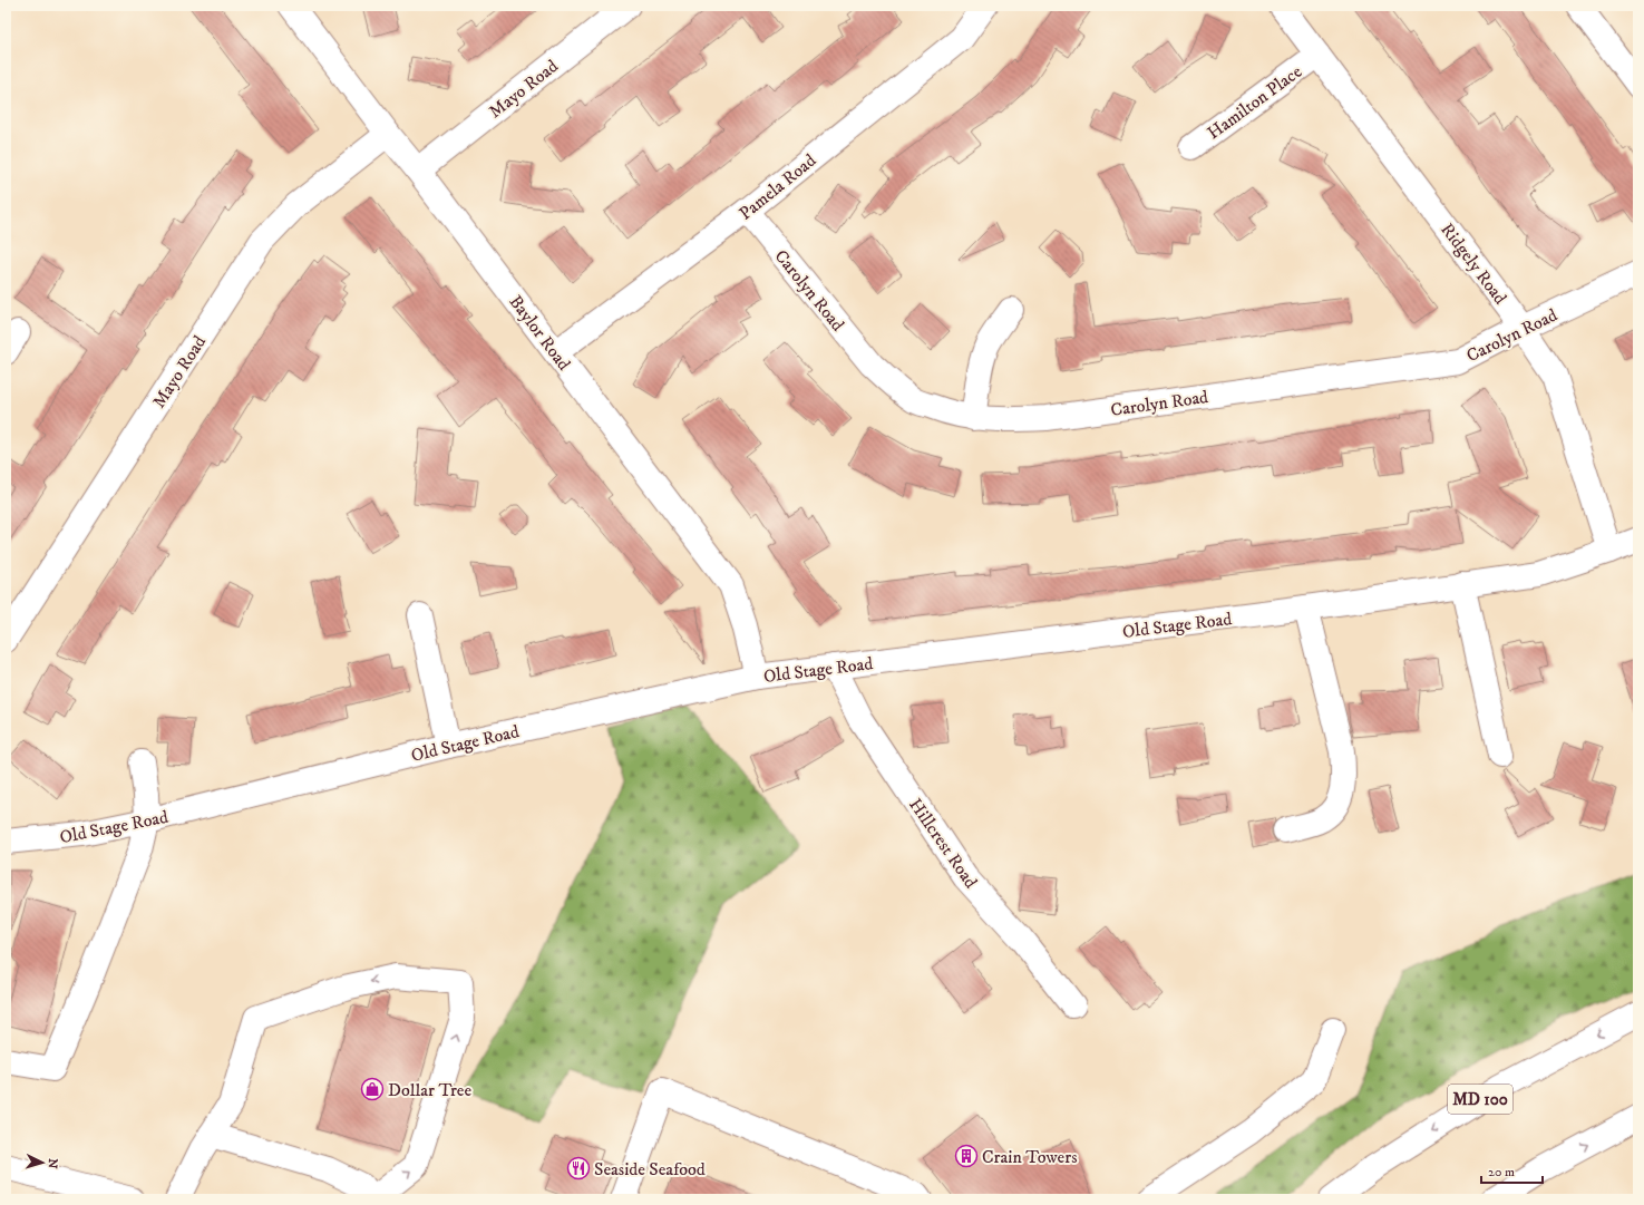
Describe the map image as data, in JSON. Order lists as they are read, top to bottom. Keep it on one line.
{"streets":{"main road":["Mayo Road","Hamilton Place","Pamela Road","Ridgely Road","Carolyn Road","Baylor Road","Old Stage Road","Hillcrest Road","MD 100"]},"crossings":[["Mayo Road","Baylor Road"],["Hamilton Place","Ridgely Road"],["Pamela Road","Carolyn Road"],["Pamela Road","Baylor Road"],["Ridgely Road","Carolyn Road"],["Ridgely Road","Old Stage Road"],["Baylor Road","Old Stage Road"],["Old Stage Road","Hillcrest Road"]],"places":{"shop":["Dollar Tree"],"building":["Crain Towers"],"restaurant":["Seaside Seafood"]},"scale_bar":"20 m","north":"right"}
